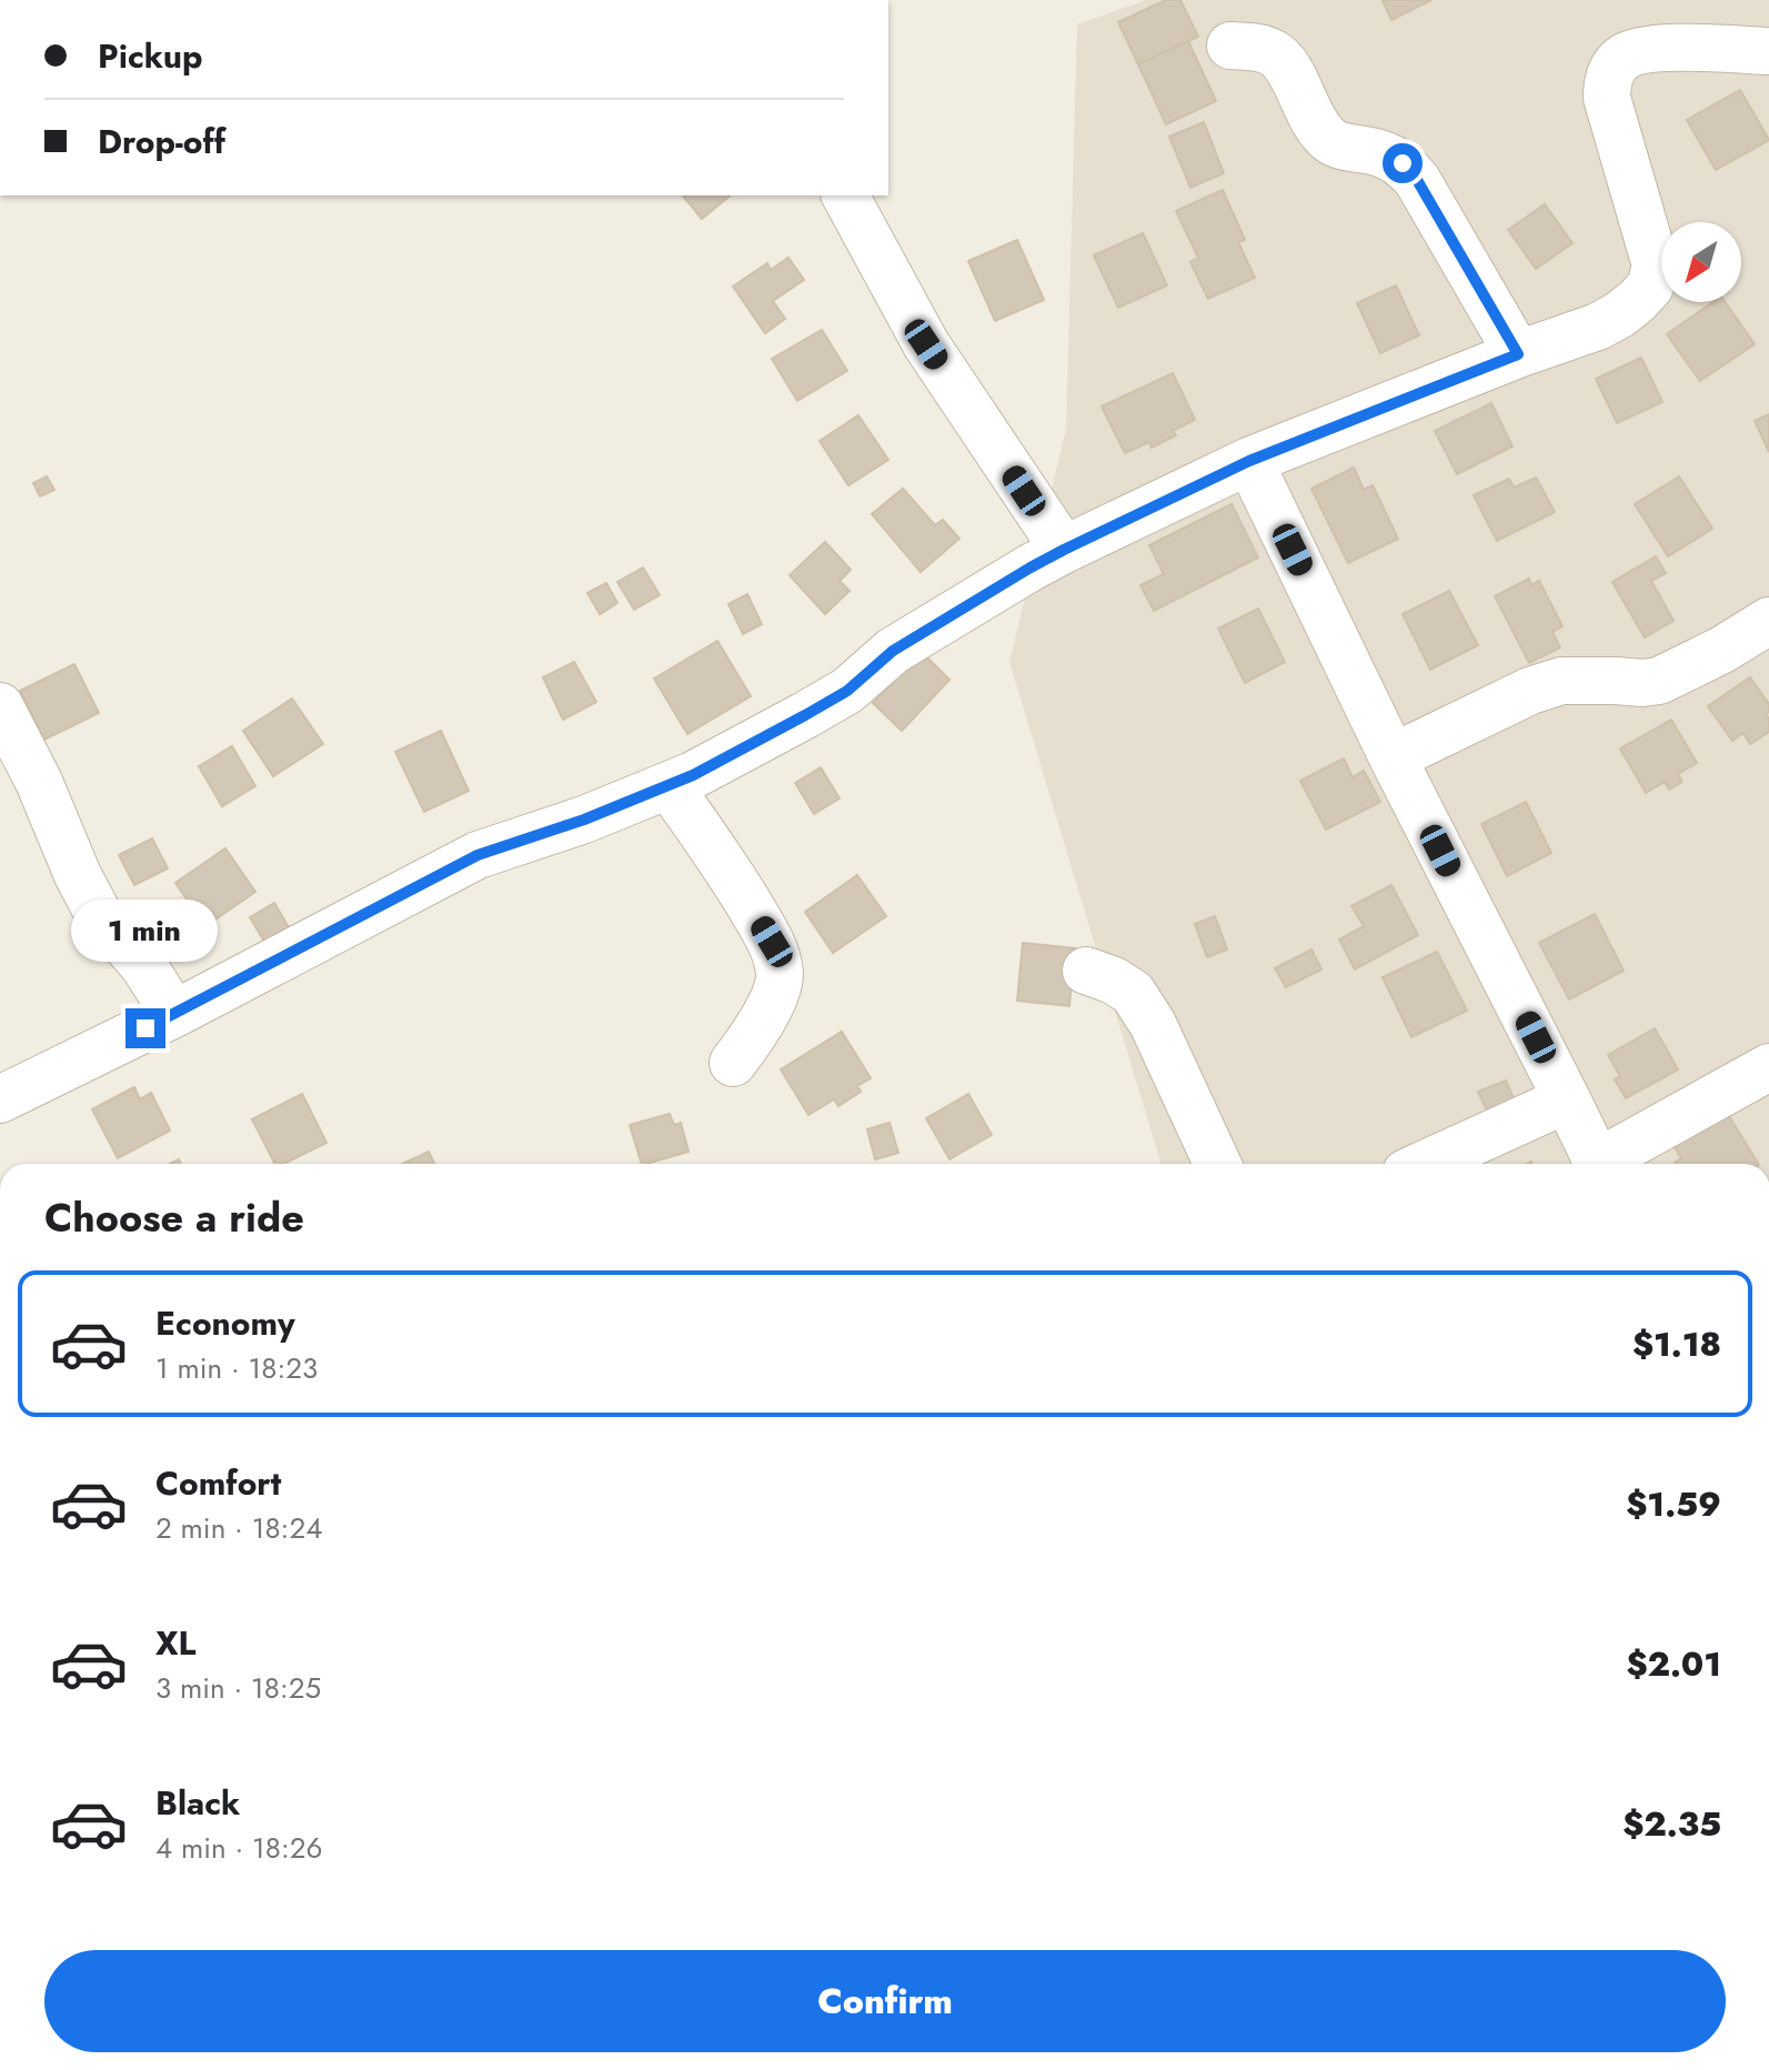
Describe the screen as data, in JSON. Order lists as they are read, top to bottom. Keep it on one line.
{"north":"bottom left","page":{"banner":["Pickup","Drop-off"],"bubble":"1 min","heading":"Choose a ride","list":[{"name":"Economy","note":"1 min · 18:23","value":"$1.18"},{"name":"Comfort","note":"2 min · 18:24","value":"$1.59"},{"name":"XL","note":"3 min · 18:25","value":"$2.01"},{"name":"Black","note":"4 min · 18:26","value":"$2.35"}],"buttons":"Confirm"}}
